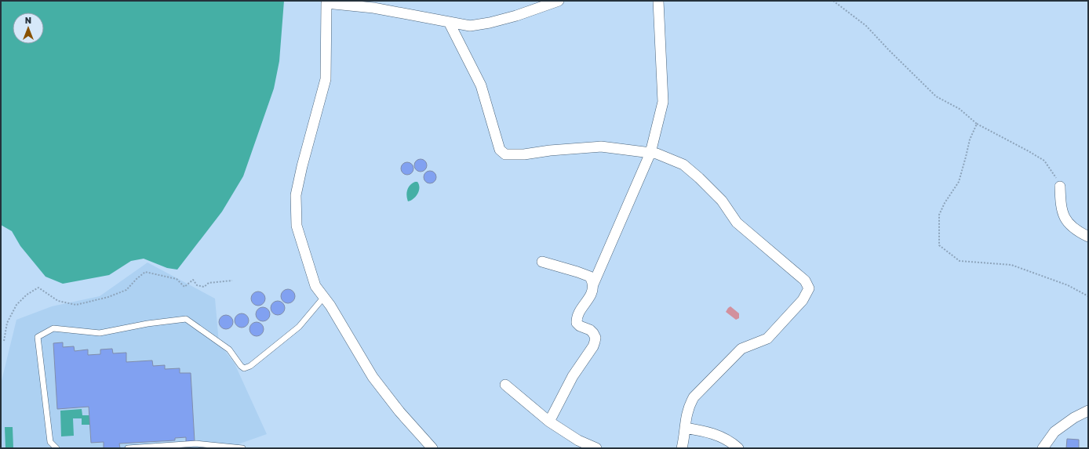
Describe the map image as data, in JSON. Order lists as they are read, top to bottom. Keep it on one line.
{"north":"top"}
